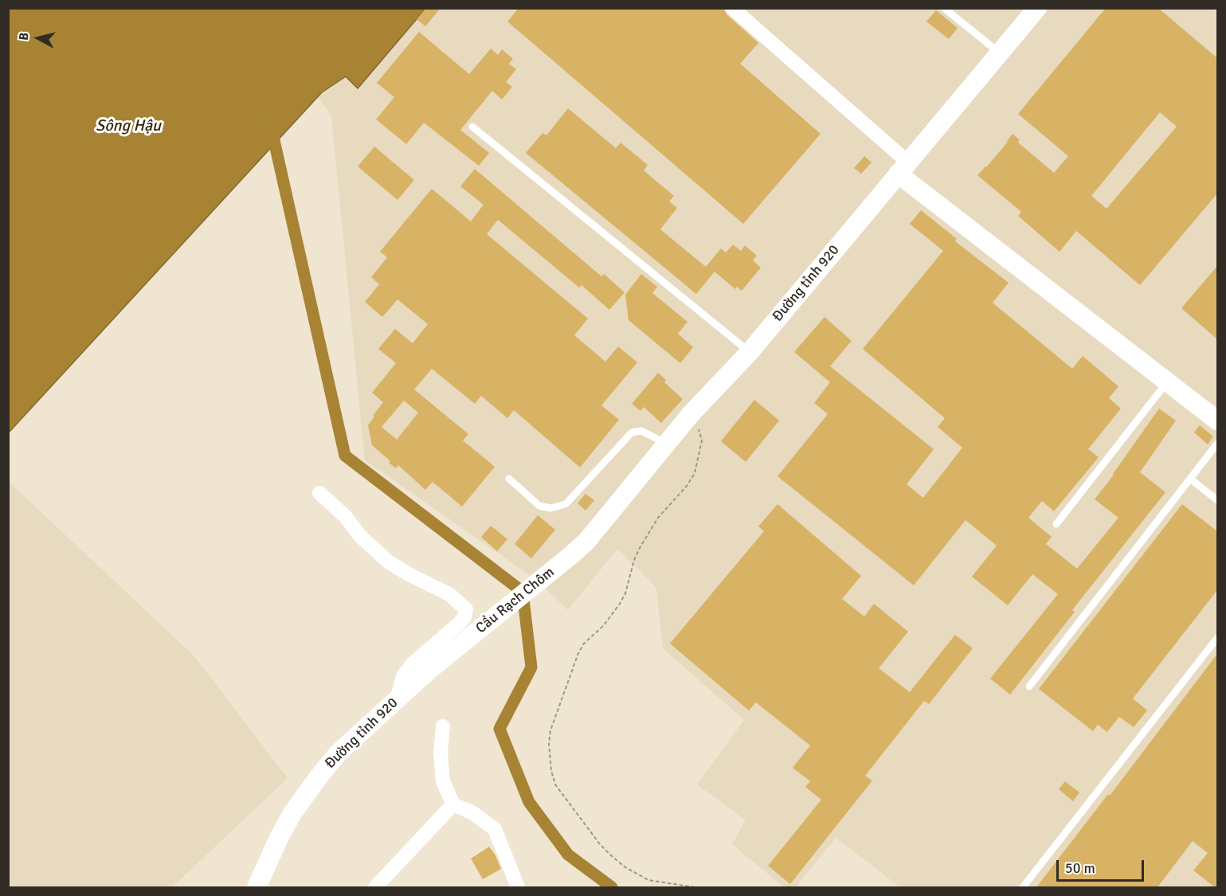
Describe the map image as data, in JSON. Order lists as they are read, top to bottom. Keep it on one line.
{"streets":{"main road":["Đường tỉnh 920","Cầu Rạch Chôm"]},"crossings":[["Đường tỉnh 920","Cầu Rạch Chôm"]],"water":["Sông Hậu"],"scale_bar":"50 m","north":"left"}
